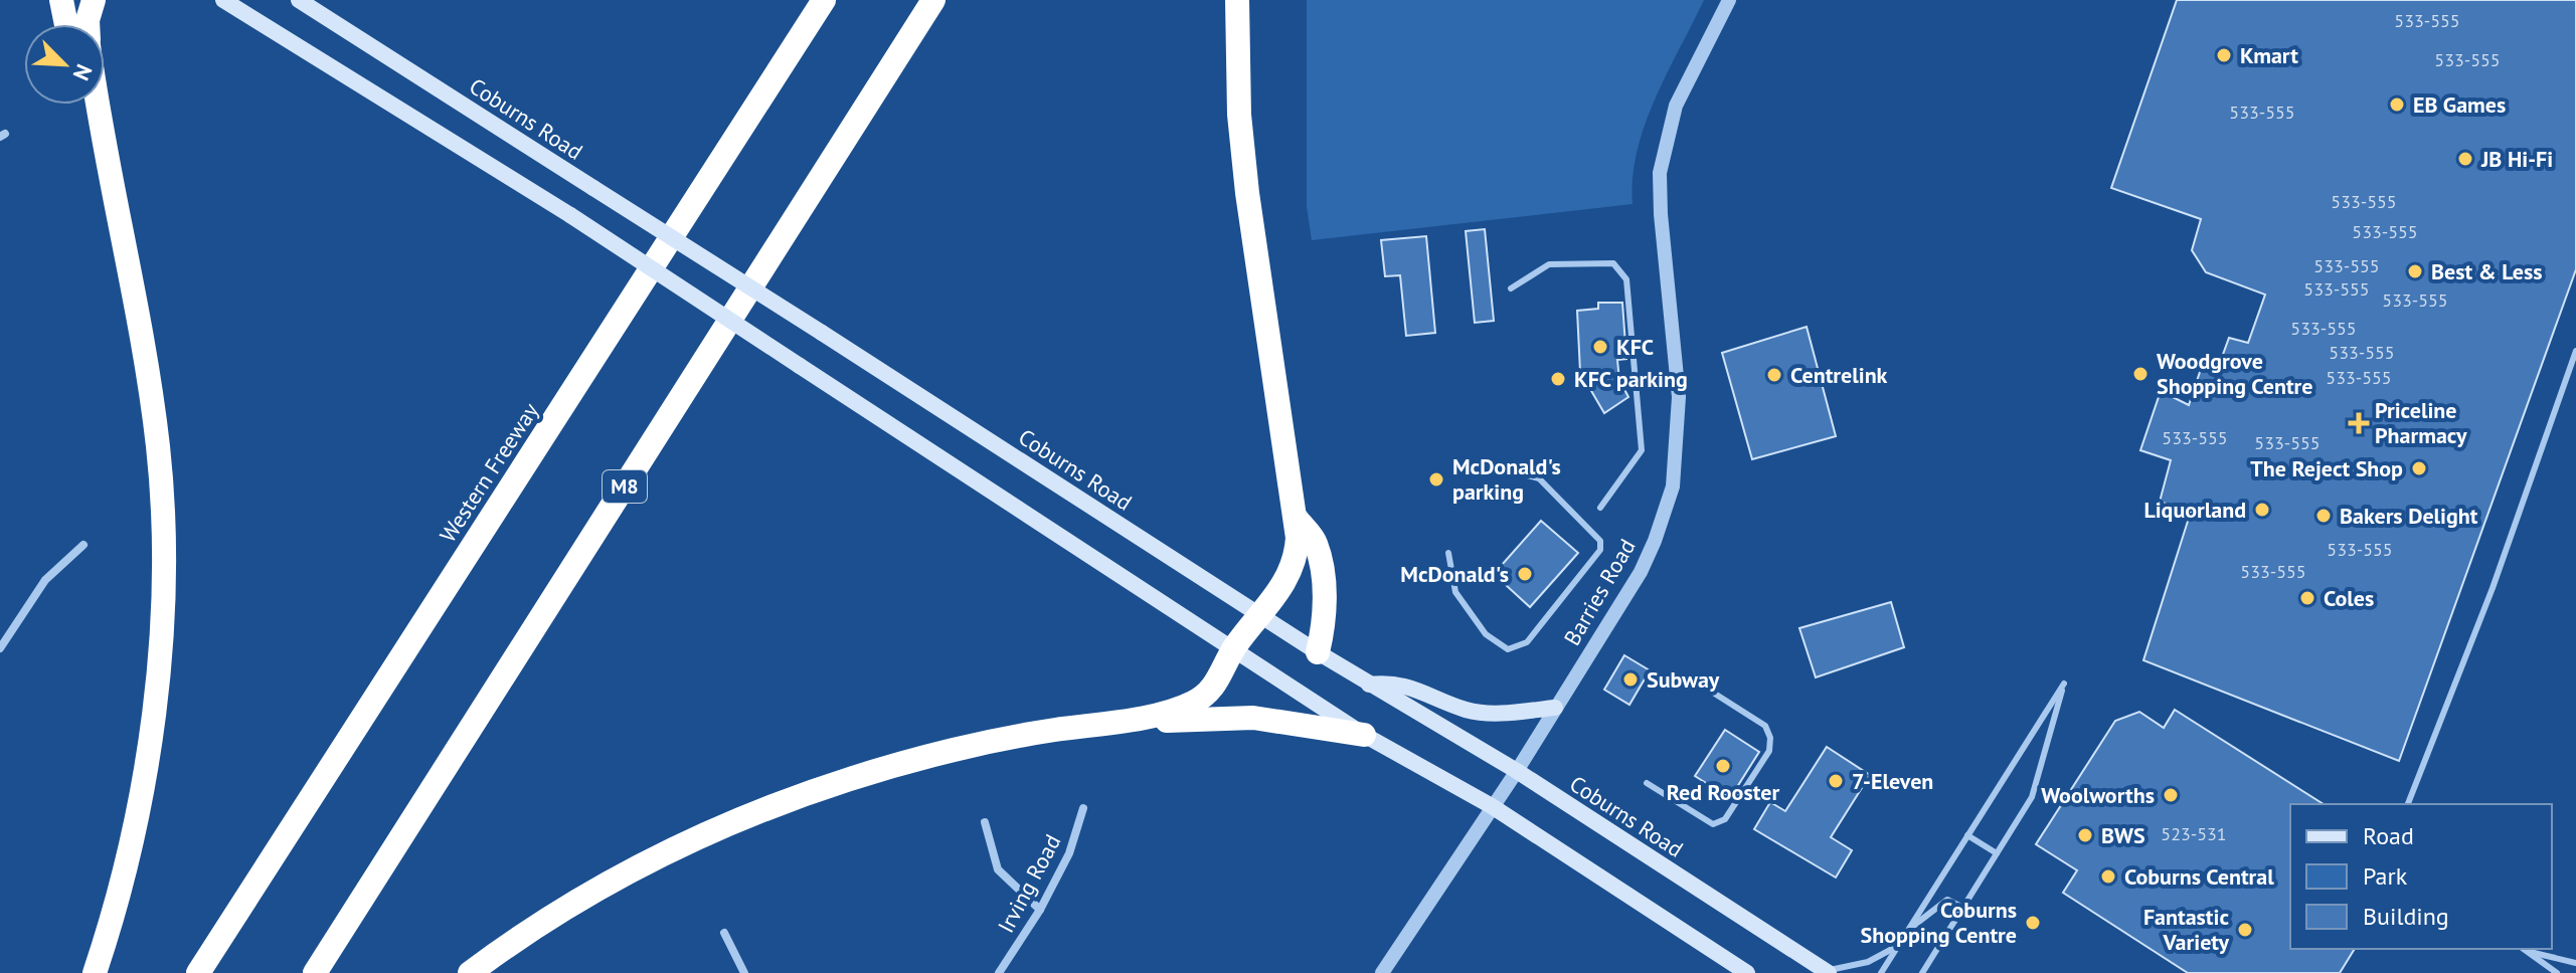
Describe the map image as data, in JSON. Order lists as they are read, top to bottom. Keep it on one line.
{"streets":{"highway":["Western Freeway","M8"],"main road":["Coburns Road"],"street":["Barries Road","Irving Road"]},"crossings":[["Coburns Road","Barries Road"]],"places":{"other":["Kmart","EB Games","JB Hi-Fi","Best & Less","KFC","Woodgrove Shopping Centre","Centrelink","KFC parking","The Reject Shop","McDonald's parking","Liquorland","Bakers Delight","McDonald's","Coles","Subway","Red Rooster","7-Eleven","Woolworths","BWS","Coburns Central","Coburns Shopping Centre","Fantastic Variety"],"health":["Priceline Pharmacy"]},"house_numbers":["533-555","533-555","533-555","533-555","533-555","533-555","533-555","533-555","533-555","533-555","533-555","533-555","533-555","533-555","533-555","523-531"],"legend":["Road","Park","Building"],"north":"bottom right"}
